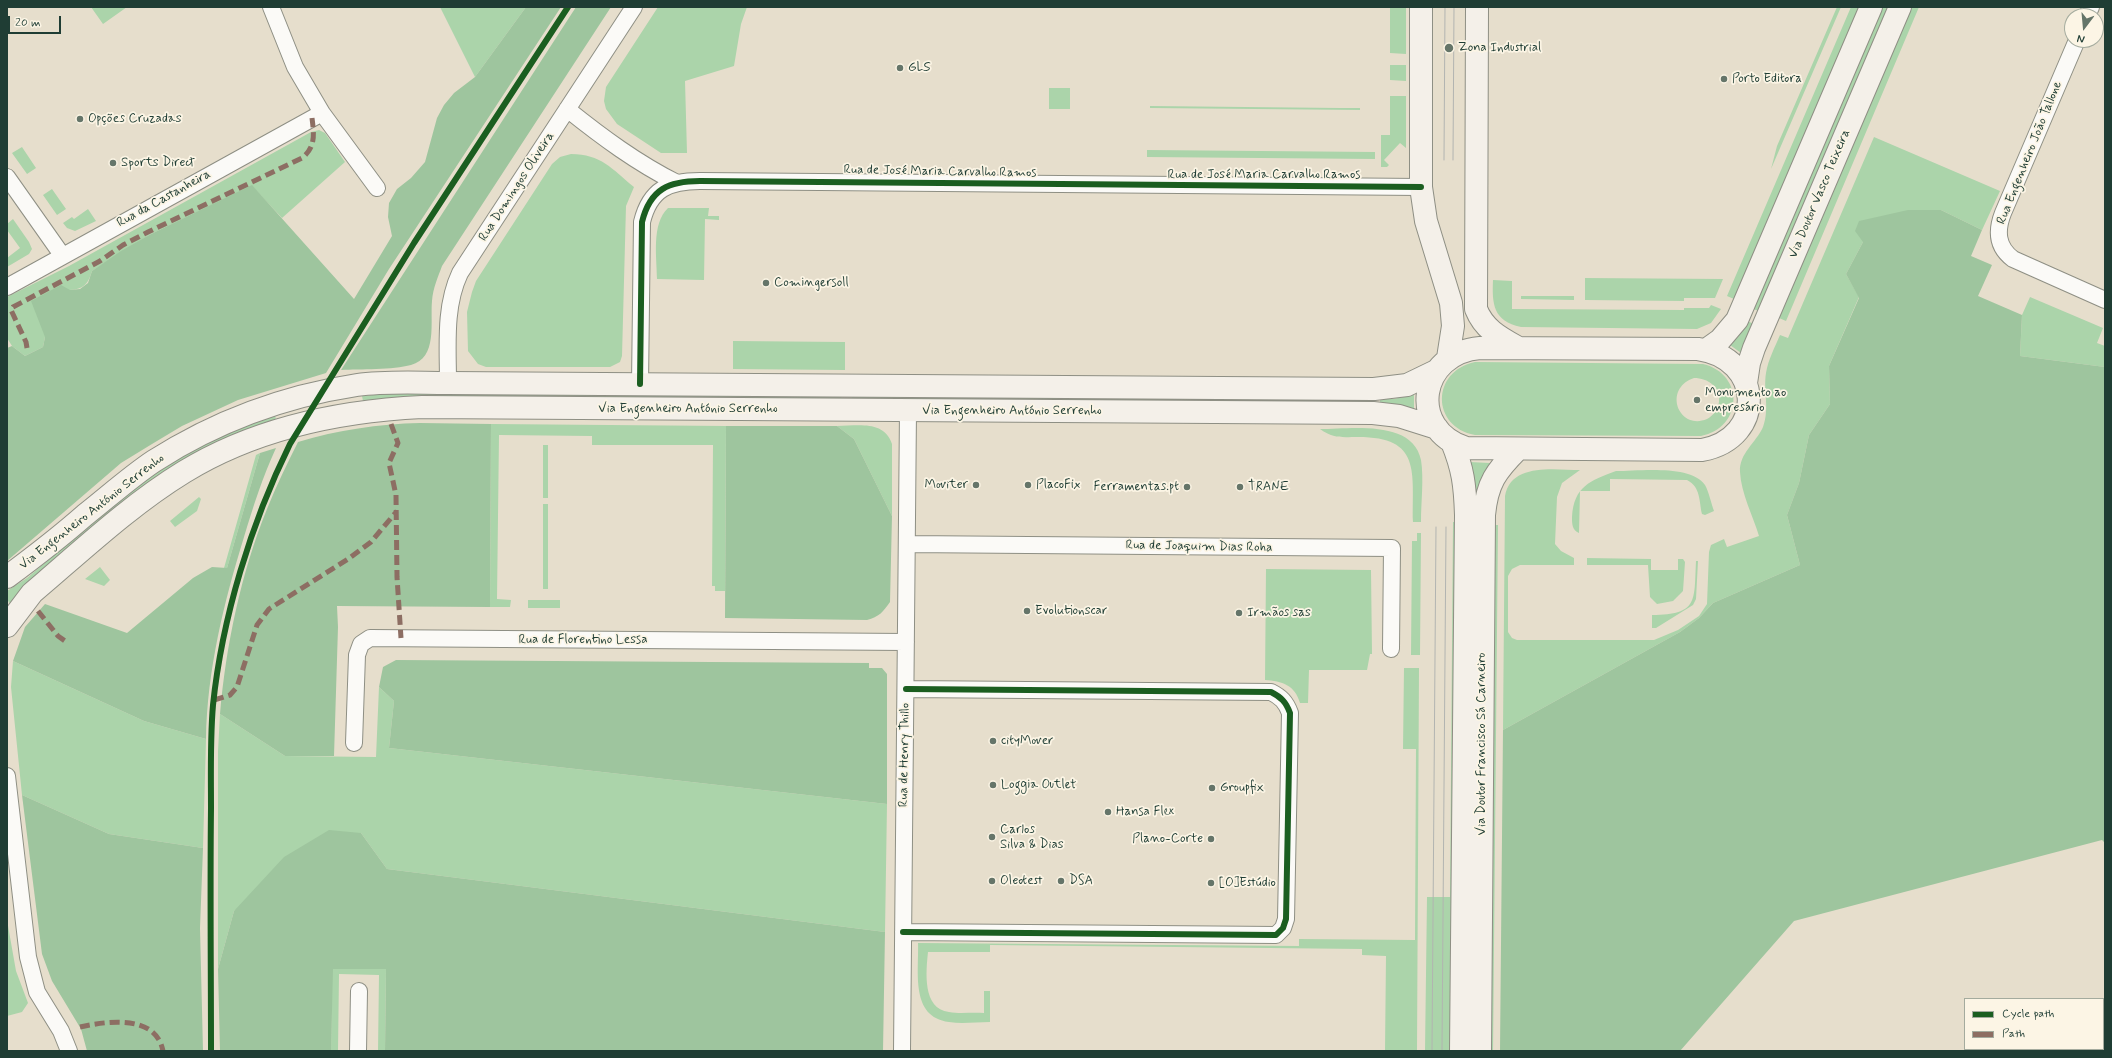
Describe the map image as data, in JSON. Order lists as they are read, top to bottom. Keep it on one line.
{"streets":{"main road":["Via Doutor Vasco Teixeira","Via Engenheiro António Serrenho","Via Doutor Francisco Sá Carneiro"],"street":["Rua Engenheiro João Tallone","Rua de José Maria Carvalho Ramos","Rua Domingos Oliveira","Rua da Castanheira","Rua de Joaquim Dias Roha","Rua de Florentino Lessa","Rua de Henry Thillo"]},"crossings":[["Rua de José Maria Carvalho Ramos","Via Engenheiro António Serrenho"],["Rua de José Maria Carvalho Ramos","Via Doutor Francisco Sá Carneiro"],["Rua Domingos Oliveira","Via Engenheiro António Serrenho"],["Via Doutor Vasco Teixeira","Via Engenheiro António Serrenho"],["Via Doutor Vasco Teixeira","Via Doutor Francisco Sá Carneiro"],["Via Engenheiro António Serrenho","Via Doutor Francisco Sá Carneiro"],["Via Engenheiro António Serrenho","Rua de Henry Thillo"],["Rua de Joaquim Dias Roha","Rua de Henry Thillo"],["Rua de Florentino Lessa","Rua de Henry Thillo"]],"places":["Zona Industrial","GLS","Porto Editora","Opções Cruzadas","Sports Direct","Comingersoll","Monumento ao empresário","Moviter","PlacoFix","Ferramentas.pt","TRANE","Evolutionscar","Irmãos sas","cityMover","Loggia Outlet","Groupfix","Hansa Flex","Carlos Silva & Dias","Plano-Corte","Oleotest","DSA","[O]Estúdio"],"legend":["Cycle path","Path"],"scale_bar":"20 m","north":"bottom"}
